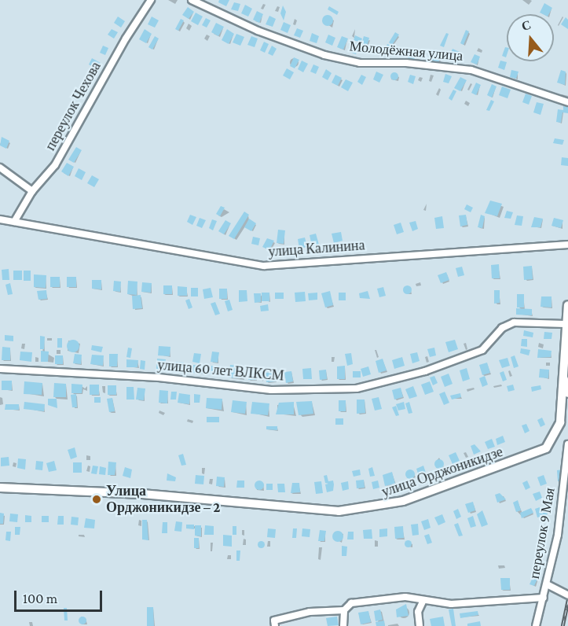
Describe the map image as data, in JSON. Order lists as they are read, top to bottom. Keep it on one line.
{"streets":{"main road":["улица Орджоникидзе"],"street":["Молодёжная улица","переулок Чехова","улица Калинина","улица 60 лет ВЛКСМ","переулок 9 Мая"]},"crossings":[["переулок Чехова","улица Калинина"],["улица 60 лет ВЛКСМ","улица Орджоникидзе"]],"places":["Улица Орджоникидзе – 2"],"scale_bar":"100 m","north":"top"}
